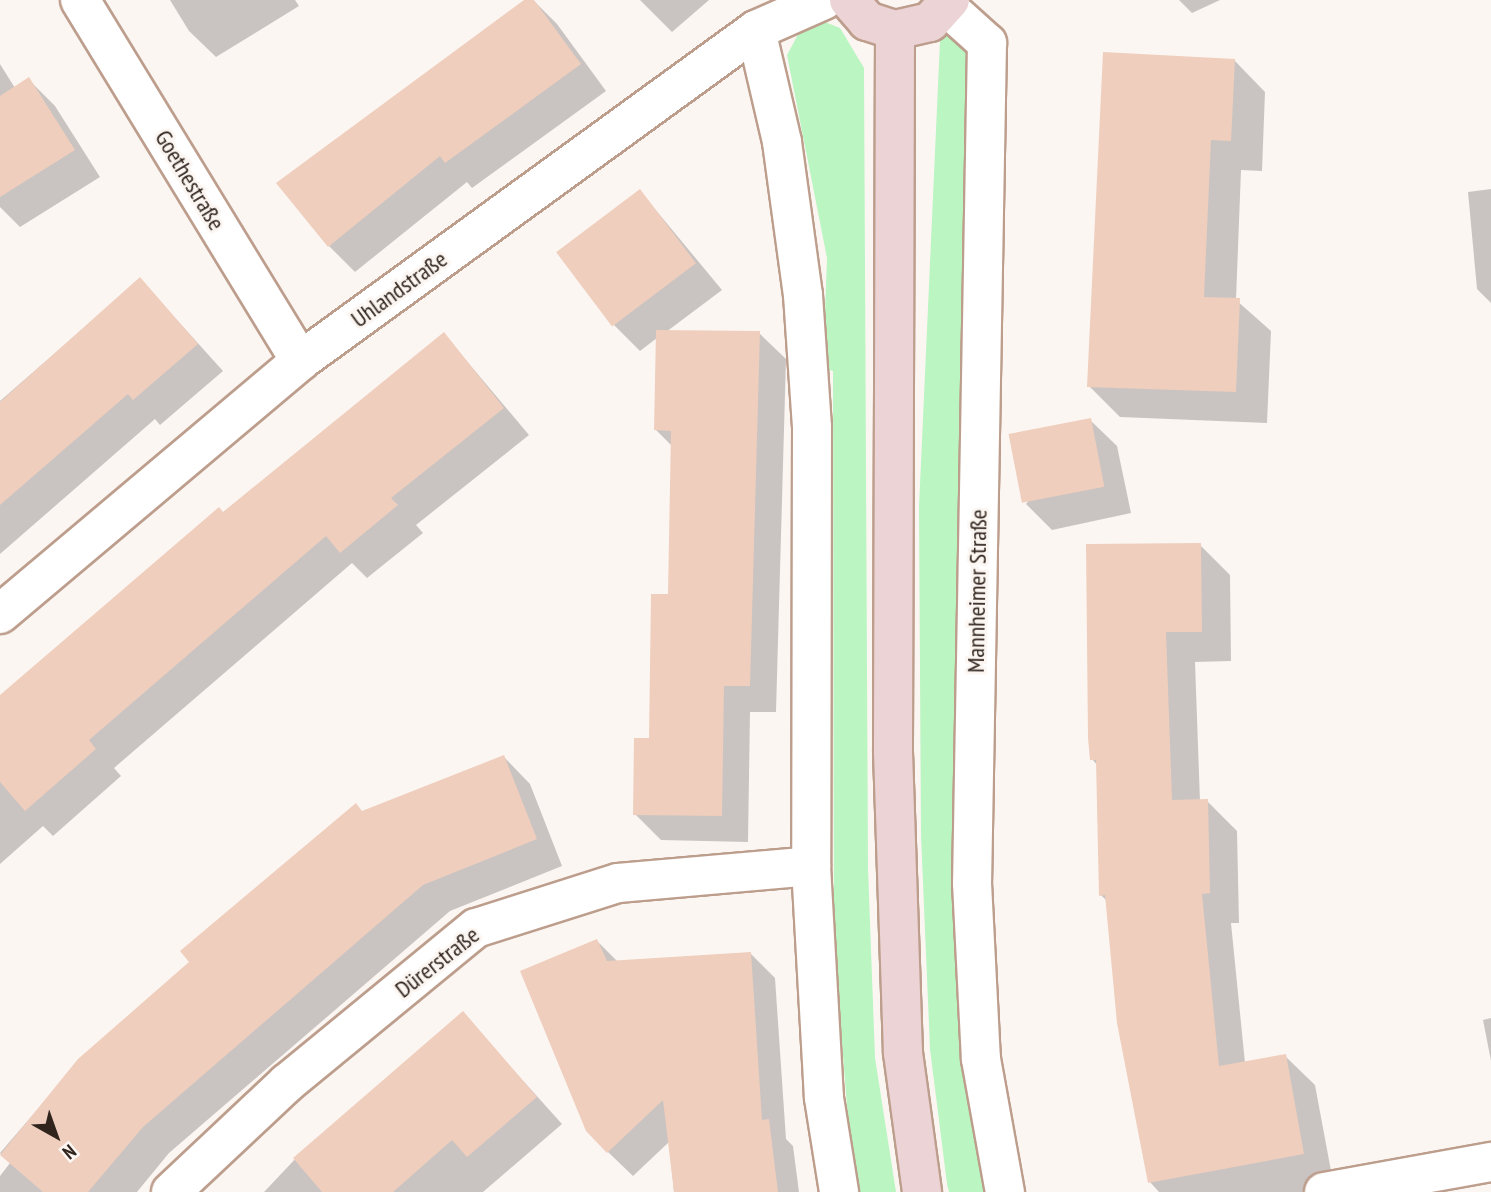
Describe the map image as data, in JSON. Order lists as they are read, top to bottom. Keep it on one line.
{"streets":{"main road":["Mannheimer Straße"],"street":["Goethestraße","Uhlandstraße","Dürerstraße"]},"crossings":[["Goethestraße","Uhlandstraße"]],"north":"bottom right"}
